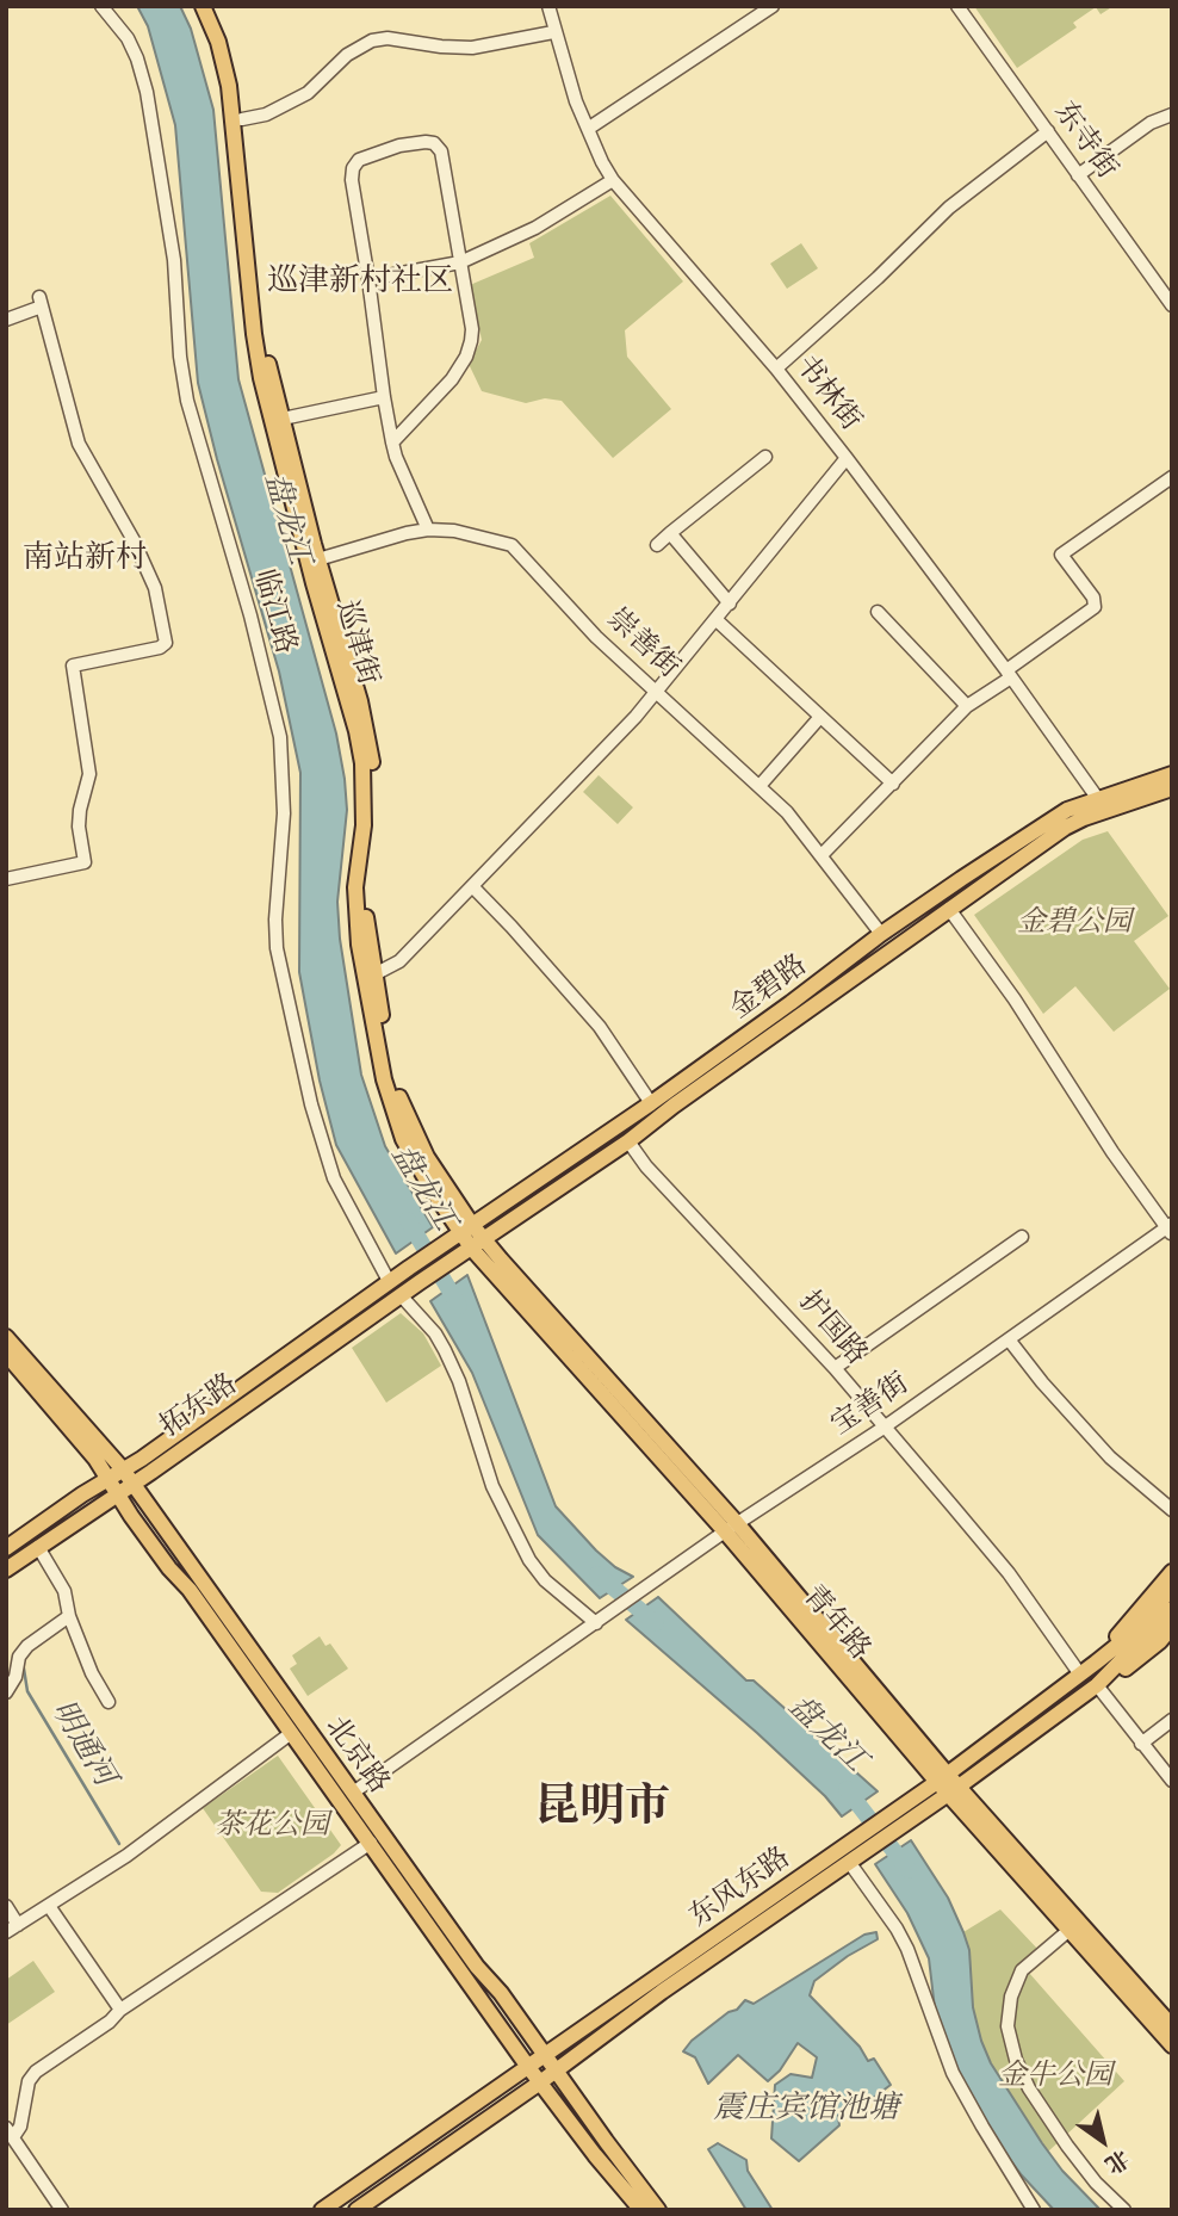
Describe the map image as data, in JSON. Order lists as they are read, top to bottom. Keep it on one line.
{"streets":{"main road":["巡津街","金碧路","拓东路","青年路","北京路","东风东路"],"street":["东寺街","书林街","临江路","崇善街","护国路","宝善街"]},"crossings":[["书林街","金碧路"],["临江路","拓东路"],["巡津街","崇善街"],["巡津街","金碧路"],["巡津街","青年路"],["崇善街","金碧路"],["金碧路","护国路"],["金碧路","拓东路"],["金碧路","青年路"],["护国路","宝善街"],["护国路","东风东路"],["宝善街","青年路"],["宝善街","北京路"],["拓东路","北京路"],["青年路","东风东路"],["北京路","东风东路"]],"districts":["巡津新村社区","南站新村","昆明市"],"water":["盘龙江","明通河","震庄宾馆池塘"],"parks":["金碧公园","茶花公园","金牛公园"],"north":"bottom right"}
